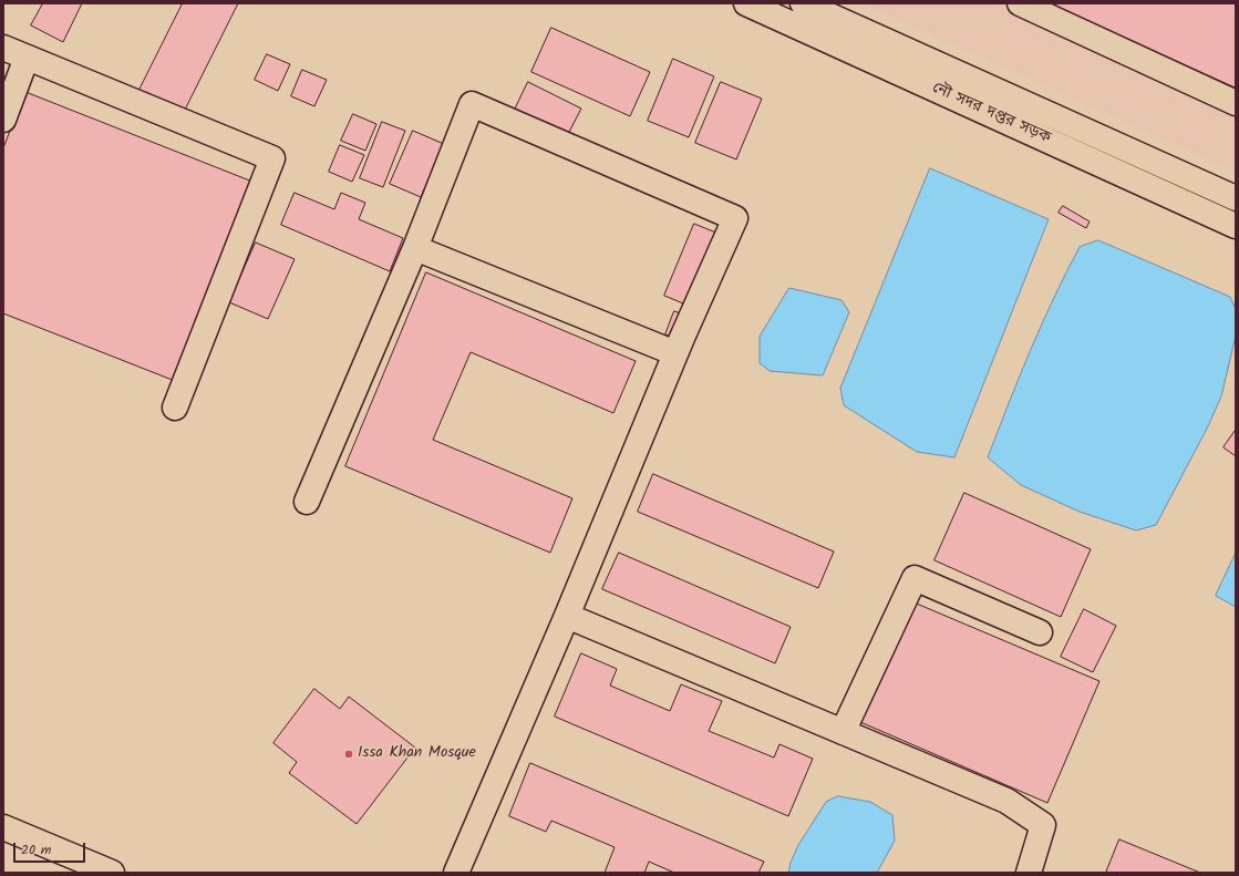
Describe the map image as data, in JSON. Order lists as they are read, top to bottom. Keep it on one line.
{"streets":{"main road":["নৌ সদর দপ্তর সড়ক"]},"places":["Issa Khan Mosque"],"scale_bar":"20 m"}
